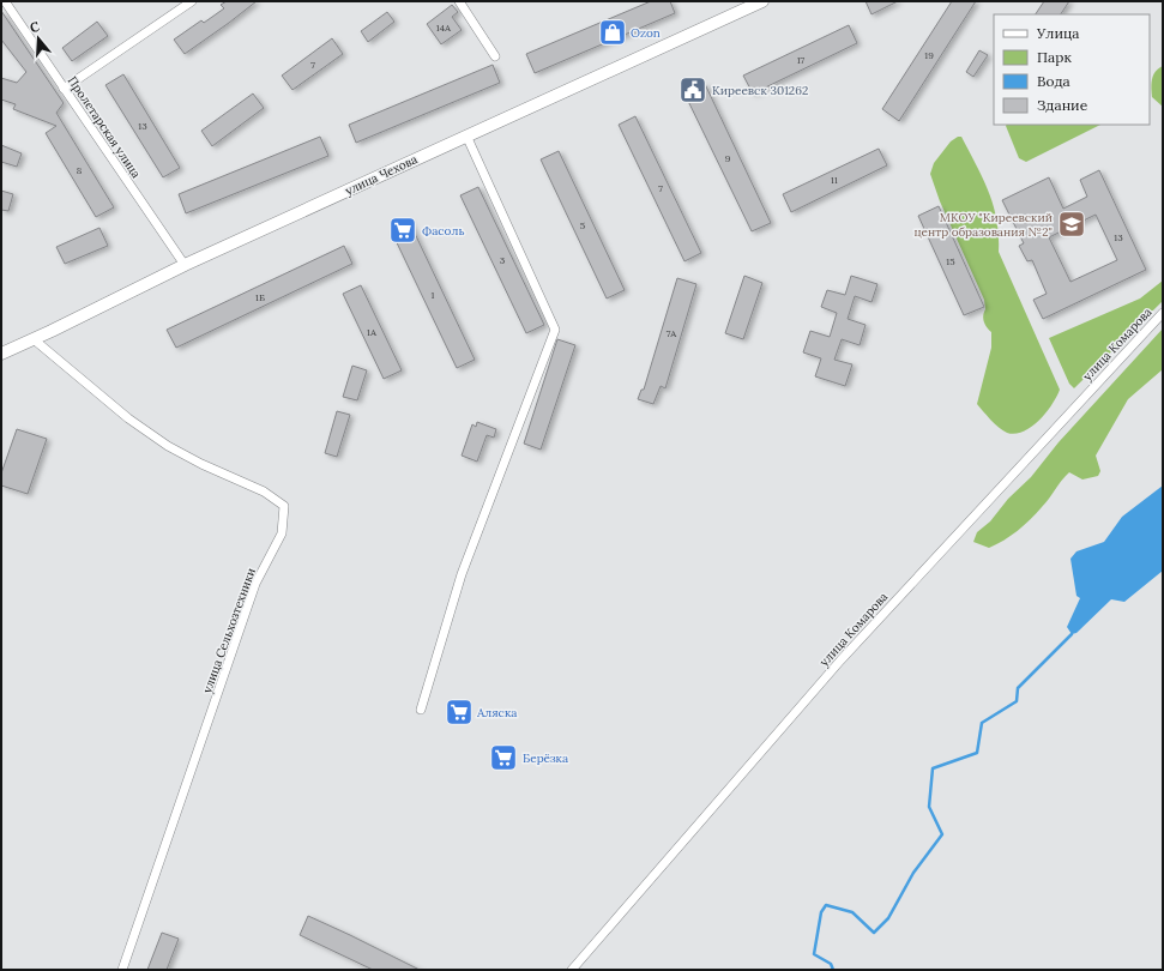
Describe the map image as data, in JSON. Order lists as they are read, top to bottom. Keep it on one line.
{"streets":{"main road":["улица Чехова"],"street":["Пролетарская улица","улица Комарова","улица Сельхозтехники"]},"crossings":[["Пролетарская улица","улица Чехова"],["улица Чехова","улица Сельхозтехники"]],"places":{"shop":["Ozon"],"public building":["Киреевск 301262"],"school or university":["МКОУ \"Киреевский центр образования №2\""],"supermarket":["Фасоль","Аляска","Берёзка"]},"house_numbers":["14А","19","17","7","13","9","8","11","7","5","13","3","15","1","1Б","1А","7А"],"legend":["Улица","Парк","Вода","Здание"],"north":"top"}
